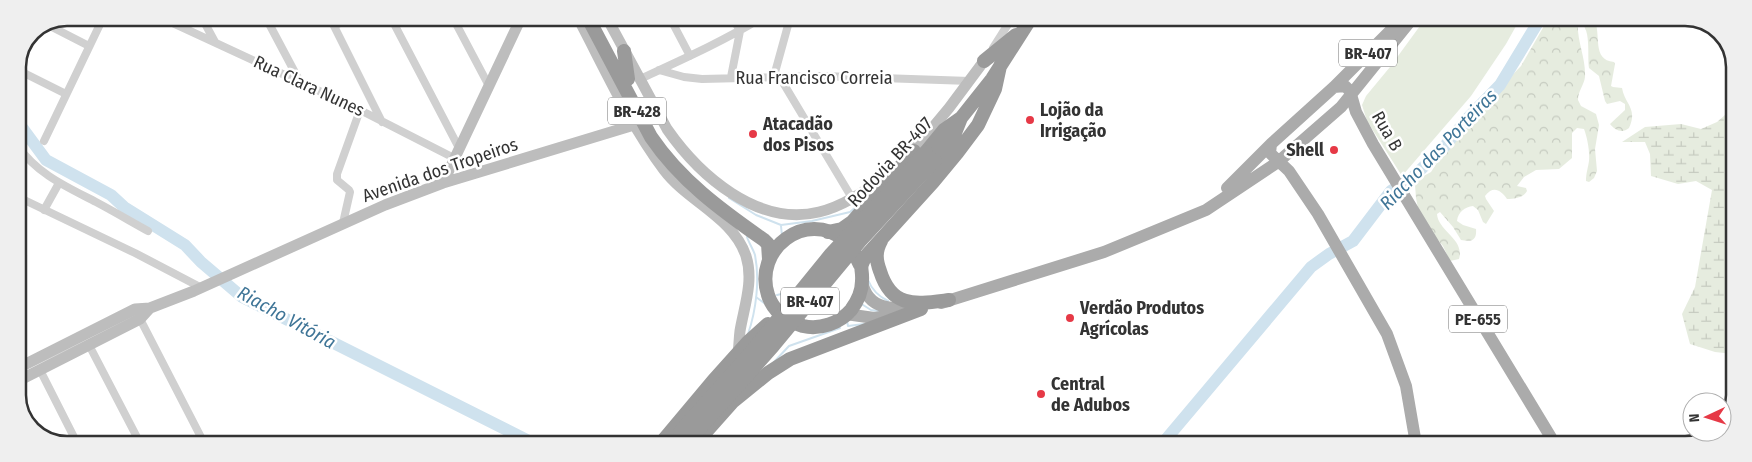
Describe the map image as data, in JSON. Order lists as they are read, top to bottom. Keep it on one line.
{"streets":{"highway":["BR-407","BR-428","Rodovia BR-407"],"main road":["Rua B","Avenida dos Tropeiros","PE-655"],"street":["Rua Francisco Correia","Rua Clara Nunes"]},"crossings":[["BR-407","BR-428"],["BR-407","Rua B"],["BR-407","Rodovia BR-407"]],"water":["Riacho das Porteiras","Riacho Vitória"],"places":["Lojão da Irrigação","Atacadão dos Pisos","Shell","Verdão Produtos Agrícolas","Central de Adubos"],"north":"left"}
